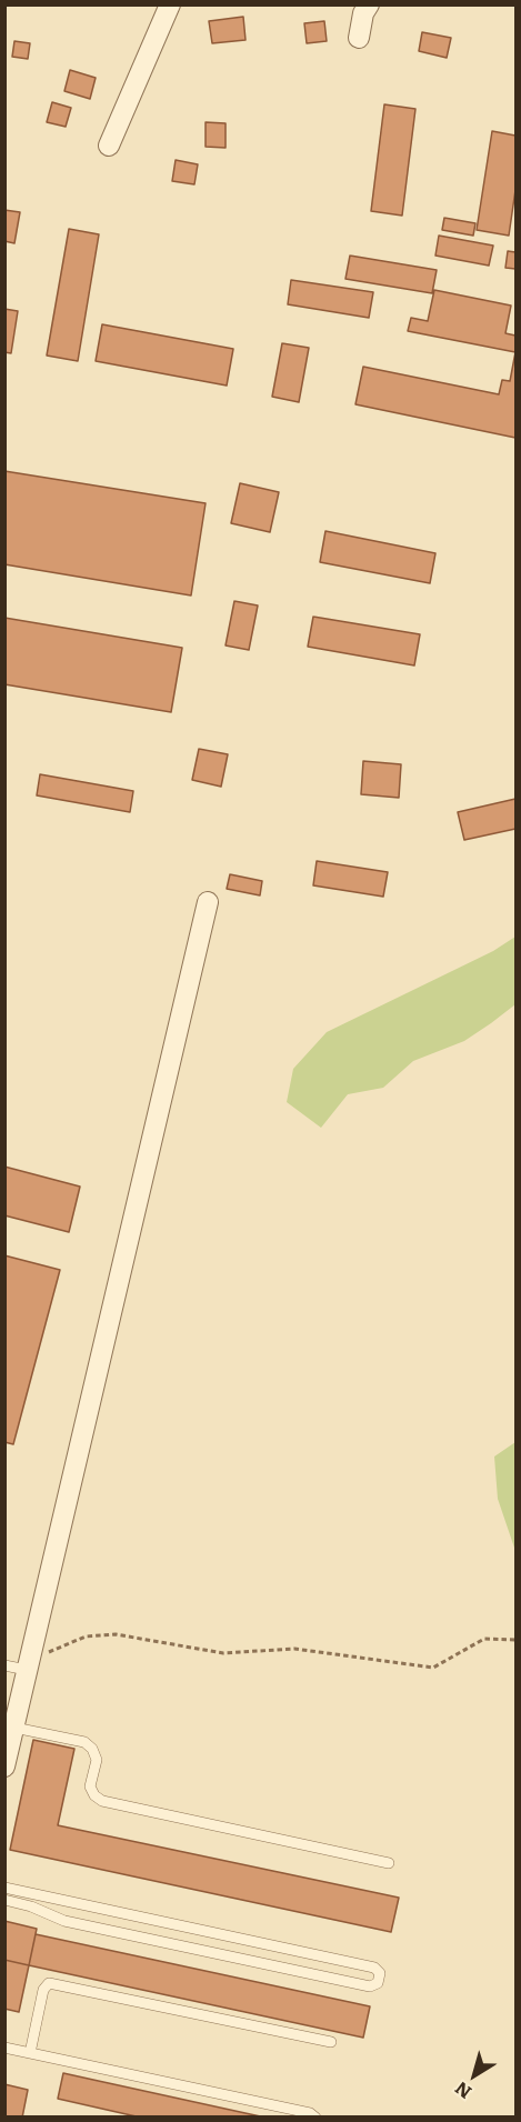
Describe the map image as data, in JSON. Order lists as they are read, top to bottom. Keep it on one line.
{"north":"bottom left"}
